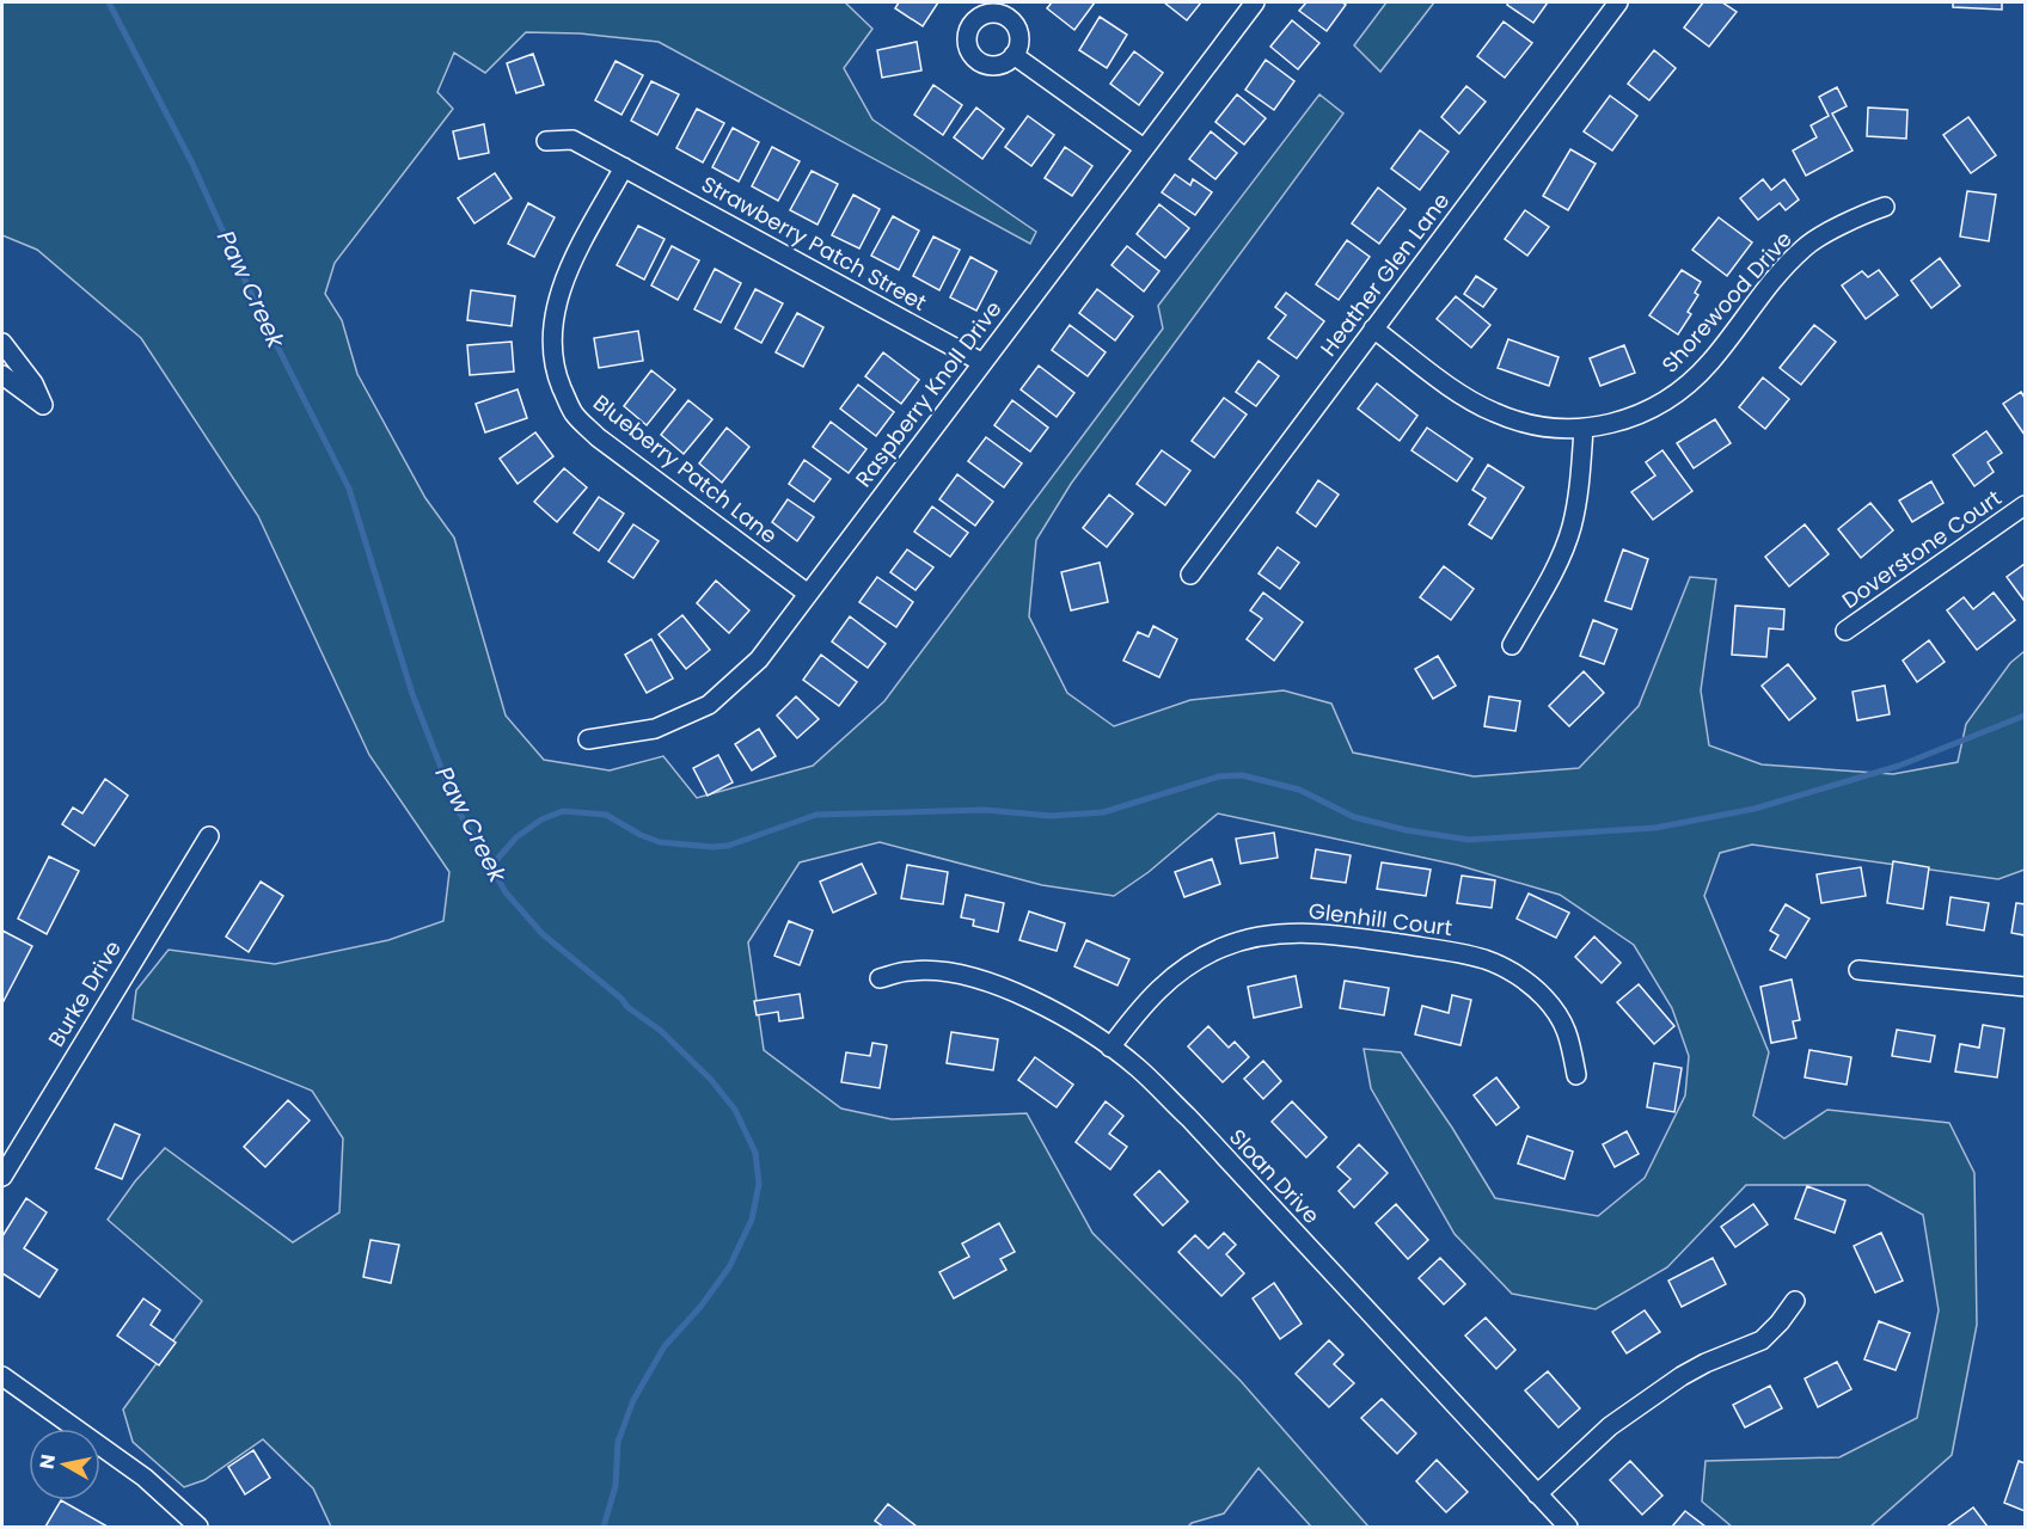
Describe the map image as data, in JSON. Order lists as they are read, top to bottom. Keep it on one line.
{"streets":{"street":["Strawberry Patch Street","Heather Glen Lane","Shorewood Drive","Raspberry Knoll Drive","Blueberry Patch Lane","Doverstone Court","Glenhill Court","Burke Drive","Sloan Drive"]},"crossings":[["Strawberry Patch Street","Raspberry Knoll Drive"],["Strawberry Patch Street","Blueberry Patch Lane"],["Heather Glen Lane","Shorewood Drive"],["Raspberry Knoll Drive","Blueberry Patch Lane"],["Glenhill Court","Sloan Drive"]],"water":["Paw Creek"],"north":"left"}
